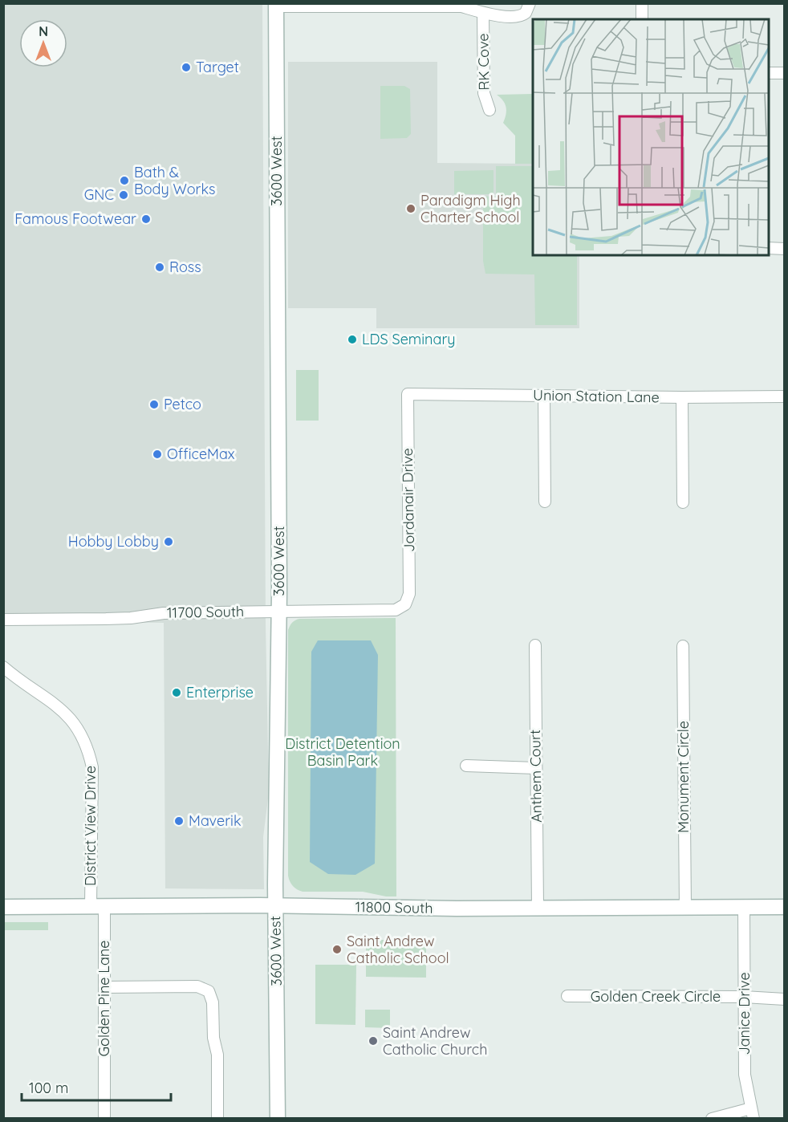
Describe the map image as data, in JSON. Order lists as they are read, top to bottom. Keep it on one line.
{"streets":{"main road":["3600 West","11800 South"],"street":["RK Cove","Union Station Lane","Jordanair Drive","11700 South","Anthem Court","Monument Circle","District View Drive","Golden Creek Circle","Golden Pine Lane","Janice Drive"]},"crossings":[["3600 West","11700 South"],["3600 West","11800 South"],["Union Station Lane","Jordanair Drive"],["Jordanair Drive","11700 South"],["Anthem Court","11800 South"],["Monument Circle","11800 South"],["District View Drive","11800 South"],["District View Drive","Golden Pine Lane"],["11800 South","Golden Pine Lane"],["11800 South","Janice Drive"],["Golden Creek Circle","Janice Drive"]],"parks":["District Detention Basin Park"],"places":["Target","Bath & Body Works","GNC","Paradigm High Charter School","Famous Footwear","Ross","LDS Seminary","Petco","OfficeMax","Hobby Lobby","Enterprise","Maverik","Saint Andrew Catholic School","Saint Andrew Catholic Church"],"scale_bar":"100 m","north":"top"}
